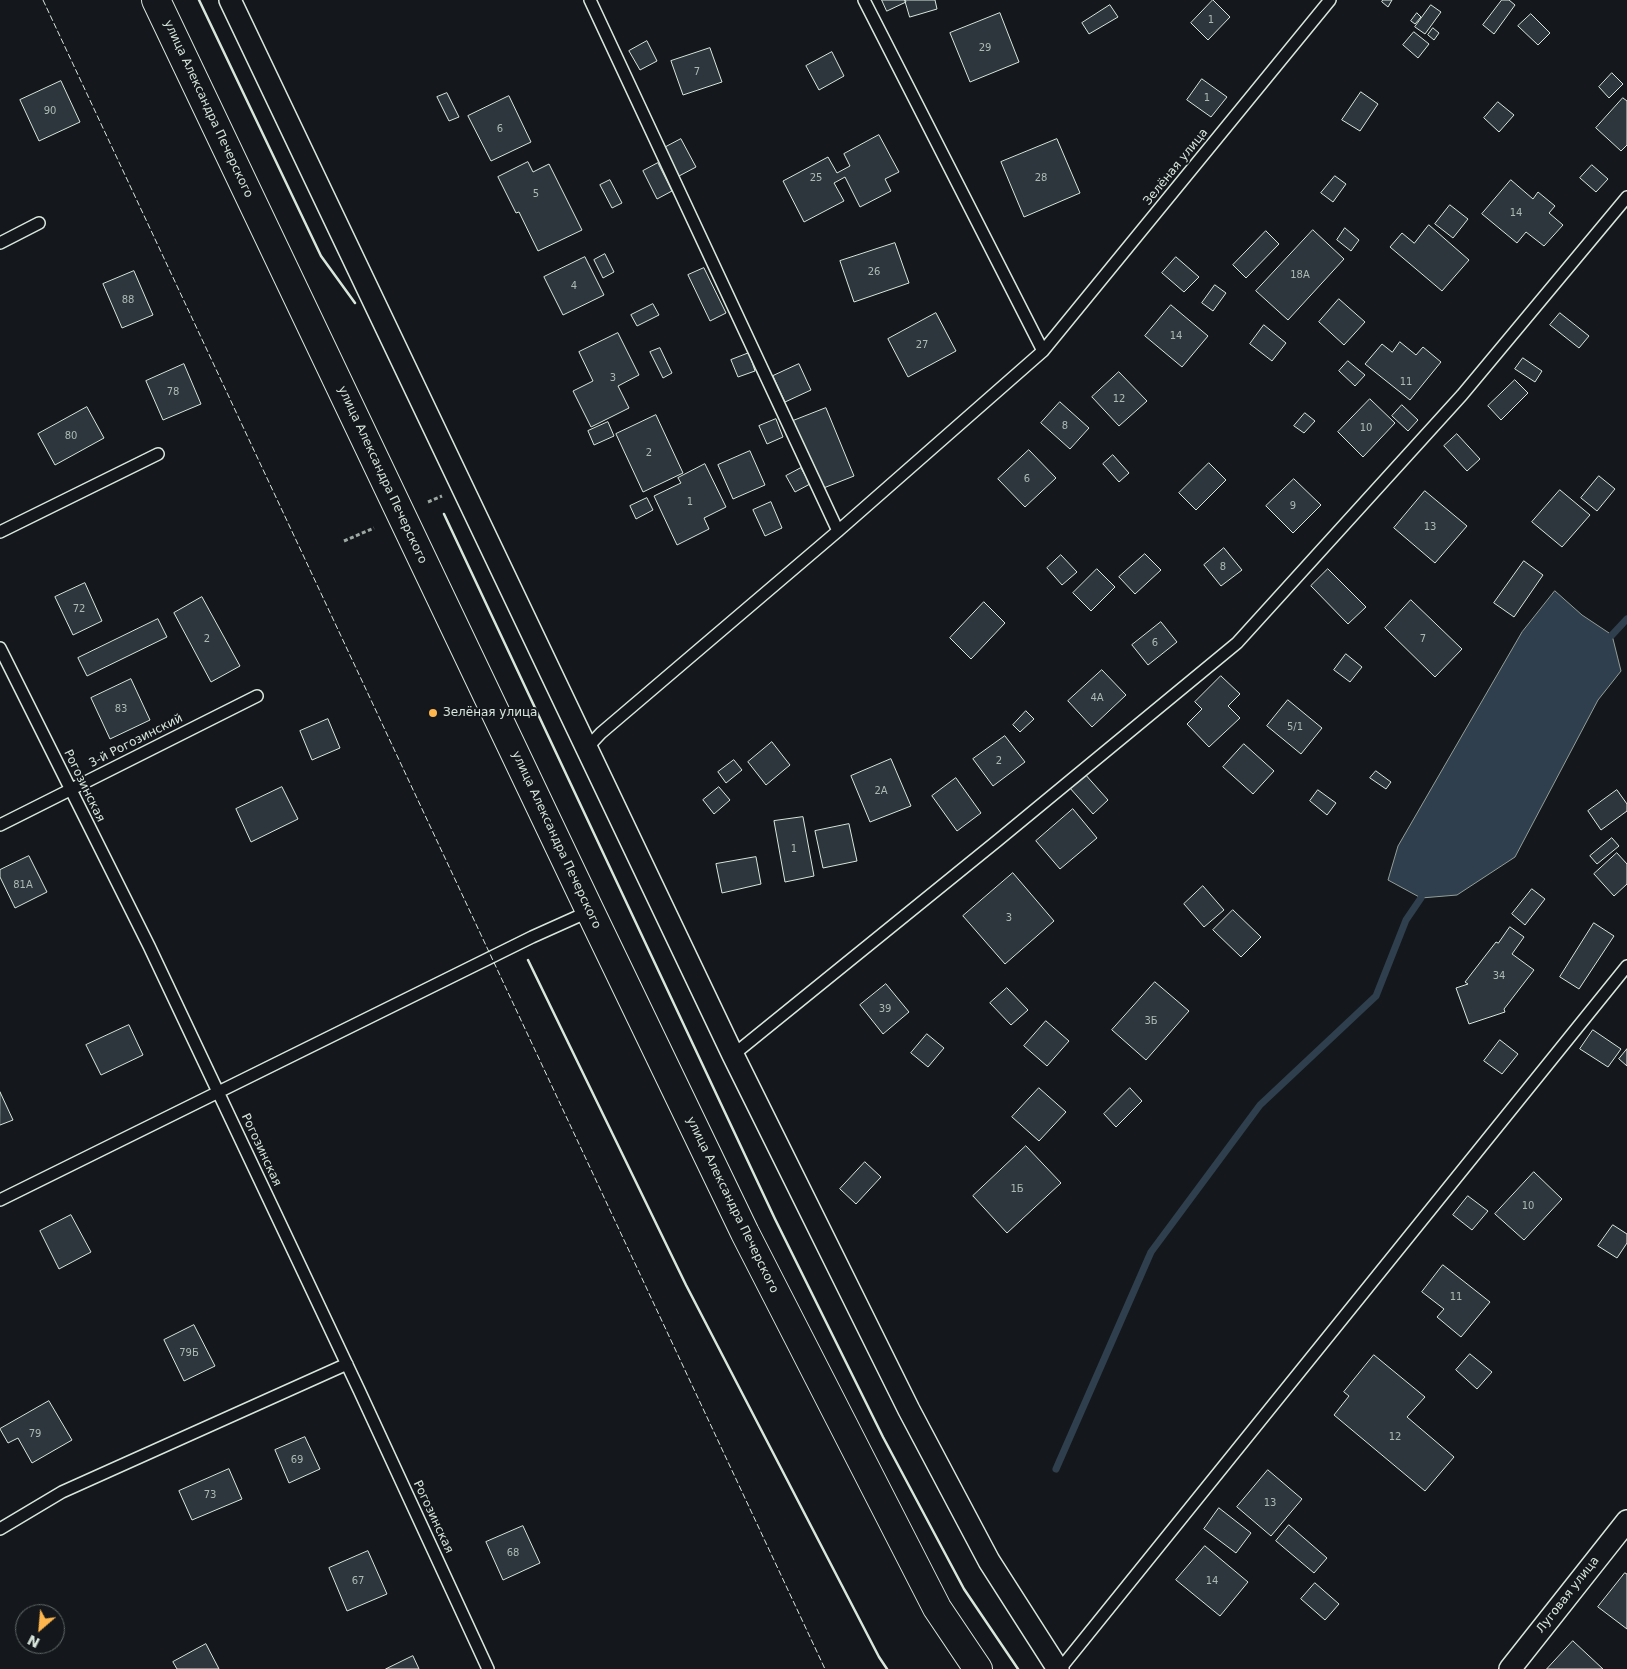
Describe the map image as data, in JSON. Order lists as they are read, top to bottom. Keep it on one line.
{"streets":{"main road":["улица Александра Печерского"],"street":["Луговая улица"],"lane":["Зелёная улица","3-й Рогозинский","Рогозинская"]},"crossings":[["3-й Рогозинский","Рогозинская"]],"places":["Зелёная улица"],"house_numbers":["1","29","7","1","90","6","25","28","5","14","26","18А","4","88","14","27","3","11","78","12","8","10","80","2","6","1","9","13","8","72","2","7","6","4А","83","5/1","2","2А","1","81А","3","34","39","3Б","1Б","10","11","79Б","79","12","69","73","13","68","67","14"],"north":"bottom left"}
